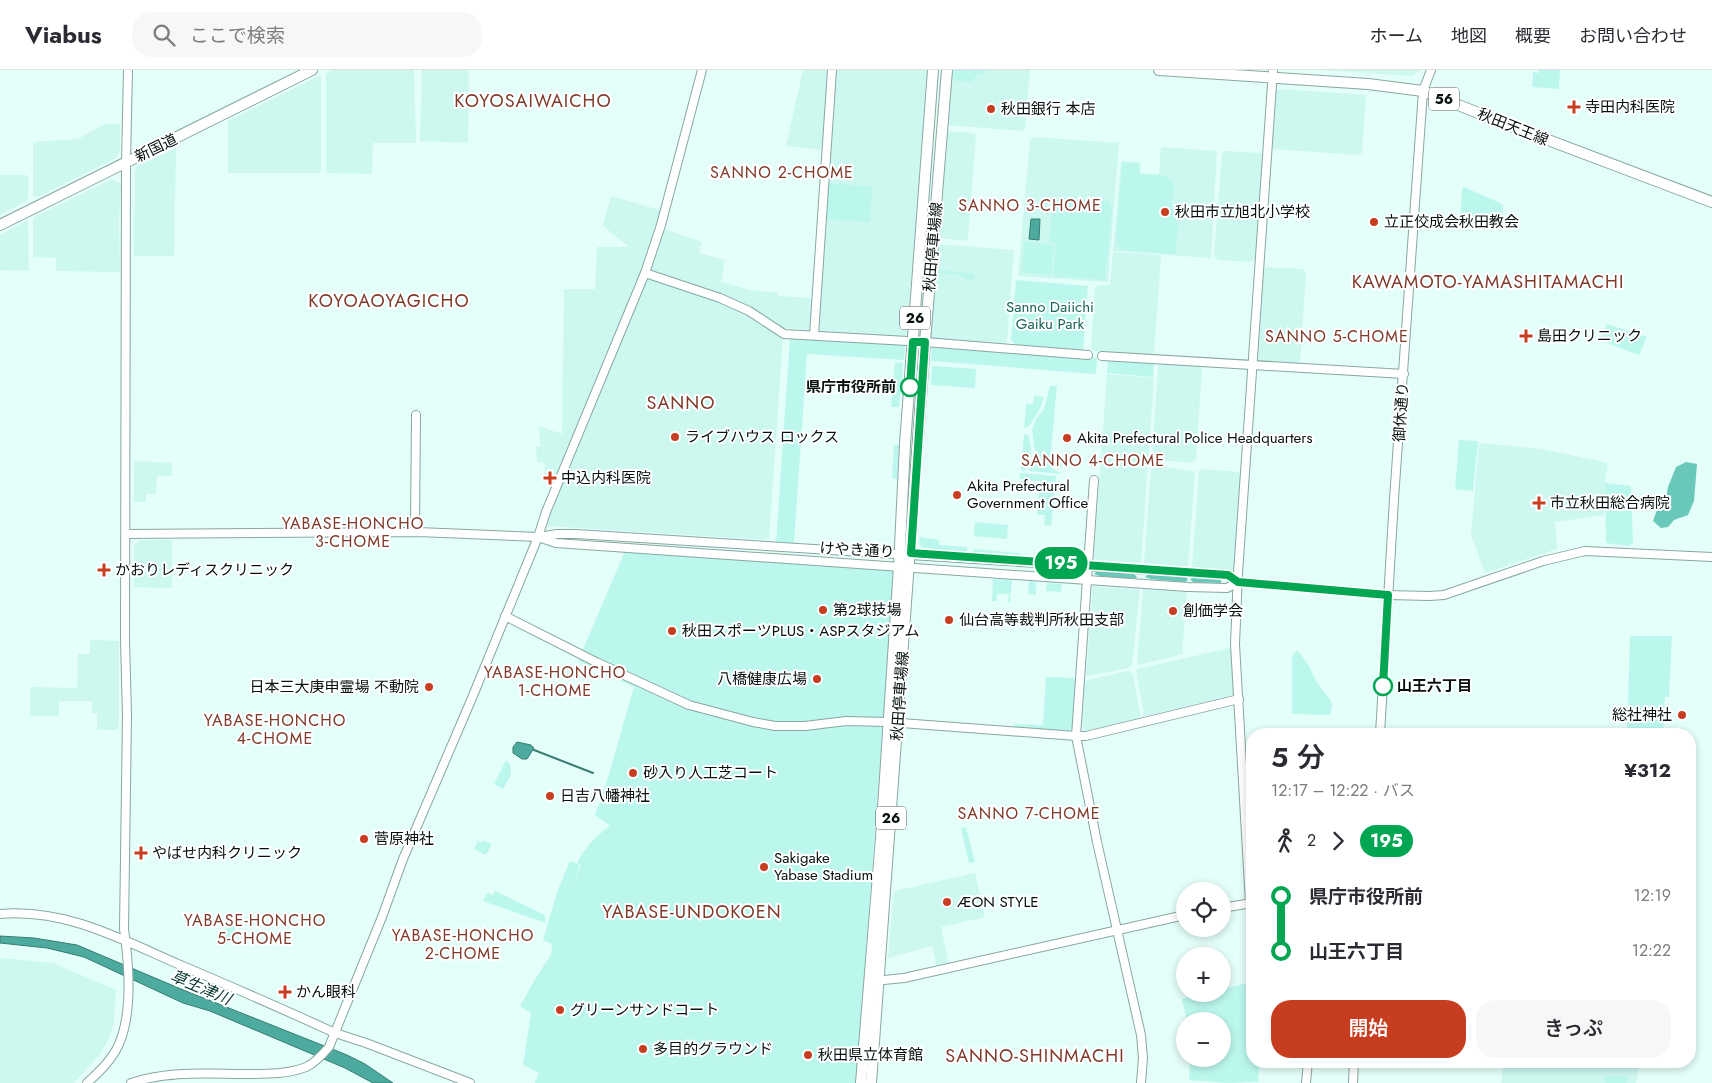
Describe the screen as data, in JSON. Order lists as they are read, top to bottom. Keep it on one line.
{"streets":{"main road":["56","秋田天王線","新国道","秋田停車場線","26"],"street":["御休通り","けやき通り"]},"crossings":[["秋田天王線","御休通り"],["秋田停車場線","けやき通り"]],"districts":["KOYOSAIWAICHO","SANNO 2-CHOME","SANNO 3-CHOME","KAWAMOTO-YAMASHITAMACHI","KOYOAOYAGICHO","SANNO 5-CHOME","SANNO","SANNO 4-CHOME","YABASE-HONCHO 3-CHOME","YABASE-HONCHO 1-CHOME","YABASE-HONCHO 4-CHOME","SANNO 7-CHOME","YABASE-UNDOKOEN","YABASE-HONCHO 5-CHOME","YABASE-HONCHO 2-CHOME","SANNO-SHINMACHI"],"water":["草生津川"],"parks":["Sanno Daiichi Gaiku Park"],"places":{"health":["寺田内科医院","島田クリニック","中込内科医院","市立秋田総合病院","かおりレディスクリニック","やばせ内科クリニック","かん眼科"],"other":["秋田銀行 本店","秋田市立旭北小学校","立正佼成会秋田教会","県庁市役所前","ライブハウス ロックス","Akita Prefectural Police Headquarters","Akita Prefectural Government Office","第2球技場","創価学会","仙台高等裁判所秋田支部","秋田スポーツPLUS・ASPスタジアム","八橋健康広場","山王六丁目","日本三大庚申霊場 不動院","総社神社","砂入り人工芝コート","日吉八幡神社","菅原神社","Sakigake Yabase Stadium","ÆON STYLE","グリーンサンドコート","多目的グラウンド","秋田県立体育館"]},"lines":["bus line 195"],"page":{"header":"Viabus","search":"ここで検索","nav":["ホーム","地図","概要","お問い合わせ"],"on_map":"195","heading":["5 分","12:17 – 12:22 · バス","¥312"],"legs":["2","195"],"list":[{"name":"県庁市役所前","value":"12:19"},{"name":"山王六丁目","value":"12:22"}],"map_buttons":["+","−"],"buttons":["開始","きっぷ"]}}
